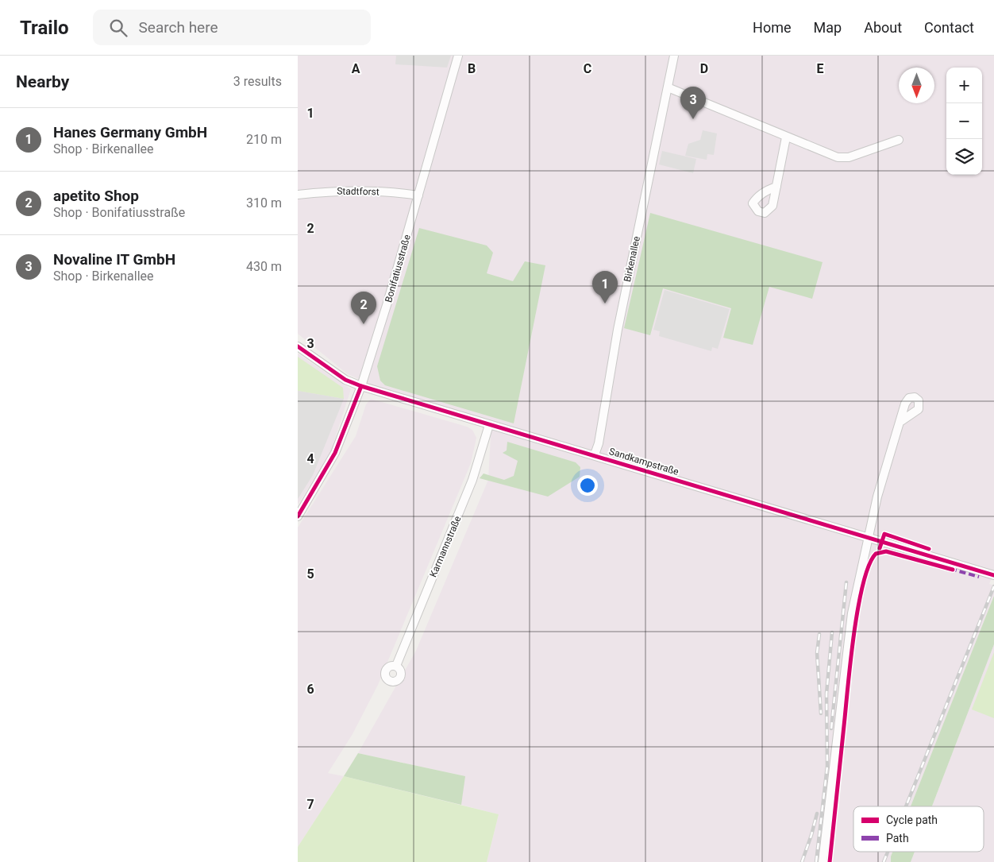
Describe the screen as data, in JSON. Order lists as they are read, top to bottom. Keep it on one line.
{"streets":{"street":["Stadtforst","Birkenallee","Bonifatiusstraße","Sandkampstraße","Karmannstraße"]},"crossings":[["Stadtforst","Bonifatiusstraße"],["Birkenallee","Sandkampstraße"],["Bonifatiusstraße","Sandkampstraße"],["Sandkampstraße","Karmannstraße"]],"legend":["Cycle path","Path"],"north":"bottom","page":{"header":"Trailo","search":"Search here","nav":["Home","Map","About","Contact"],"heading":["Nearby","3 results"],"map_buttons":["+","−"],"pins":["3","1","2"],"list":[{"mark":"1","name":"Hanes Germany GmbH","note":"Shop · Birkenallee","value":"210 m"},{"mark":"2","name":"apetito Shop","note":"Shop · Bonifatiusstraße","value":"310 m"},{"mark":"3","name":"Novaline IT GmbH","note":"Shop · Birkenallee","value":"430 m"}]},"grid":{"columns":["A","B","C","D","E"],"rows":["1","2","3","4","5","6","7"]}}
